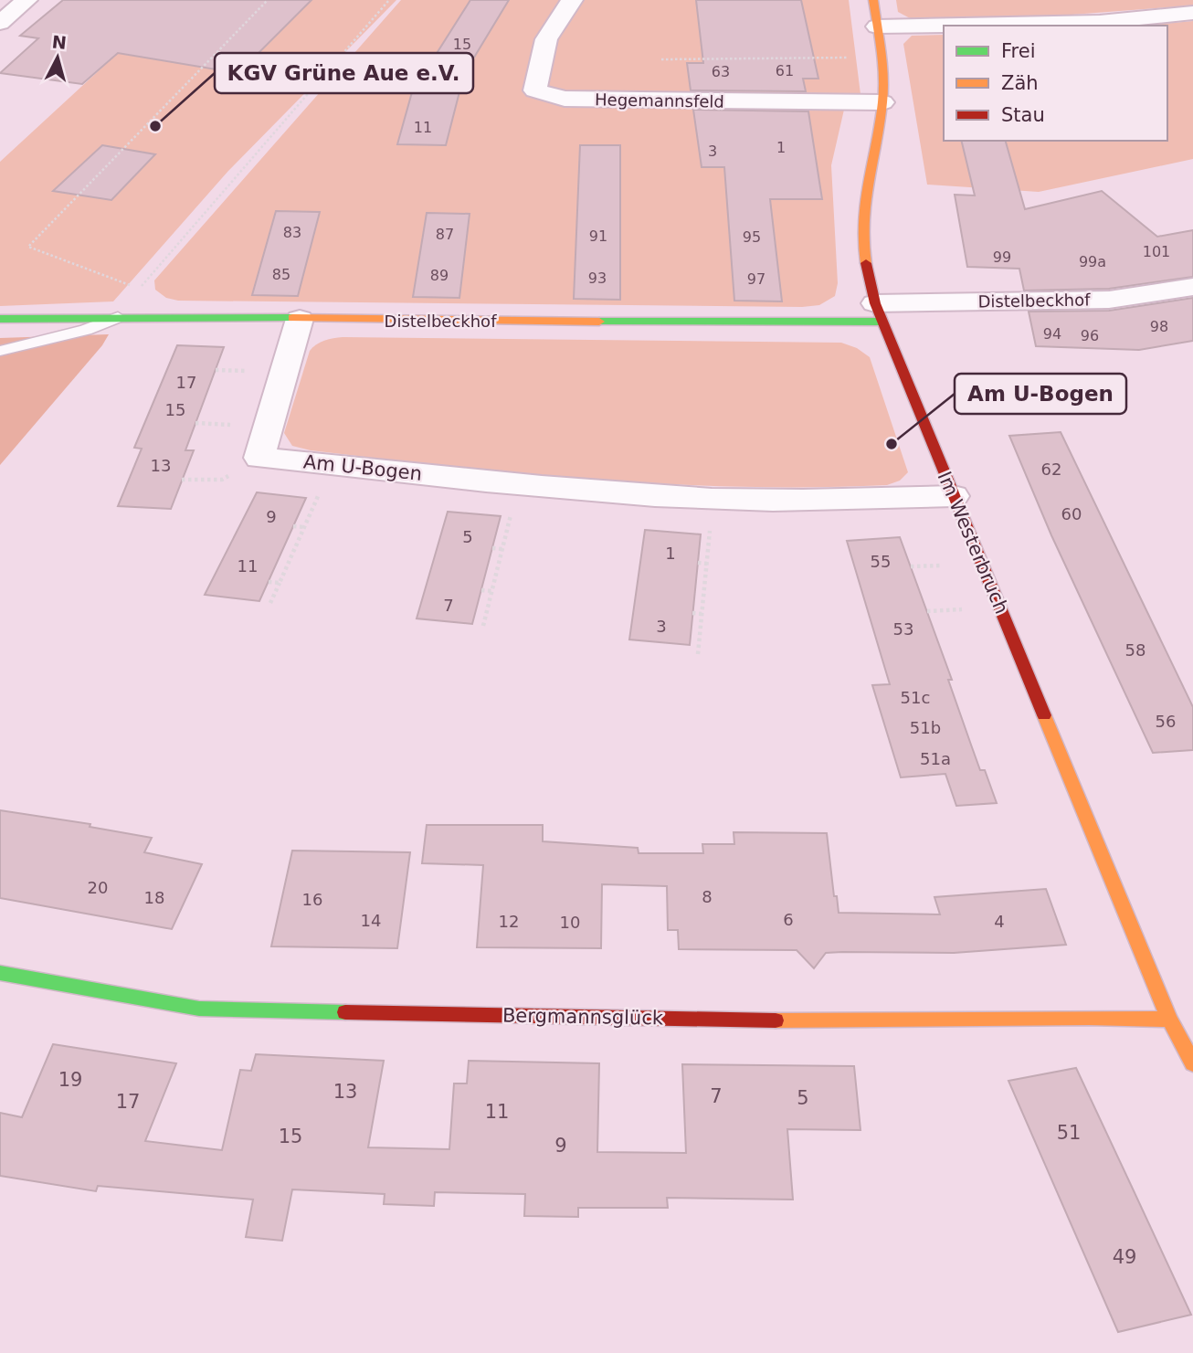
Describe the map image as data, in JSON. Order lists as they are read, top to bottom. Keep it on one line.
{"streets":{"street":["Hegemannsfeld","Distelbeckhof","Am U-Bogen","Im Westerbruch","Bergmannsglück"]},"crossings":[["Hegemannsfeld","Im Westerbruch"],["Distelbeckhof","Im Westerbruch"],["Am U-Bogen","Im Westerbruch"],["Im Westerbruch","Bergmannsglück"]],"places":["KGV Grüne Aue e.V.","Am U-Bogen"],"house_numbers":["15","61","63","11","1","3","83","87","91","95","101","99","99a","85","89","93","97","98","94","96","17","15","13","62","60","9","5","1","55","11","7","3","53","58","51c","56","51b","51a","20","8","18","16","6","14","12","4","10","19","13","7","5","17","11","51","15","9","49"],"legend":["Frei","Zäh","Stau"],"north":"top"}
